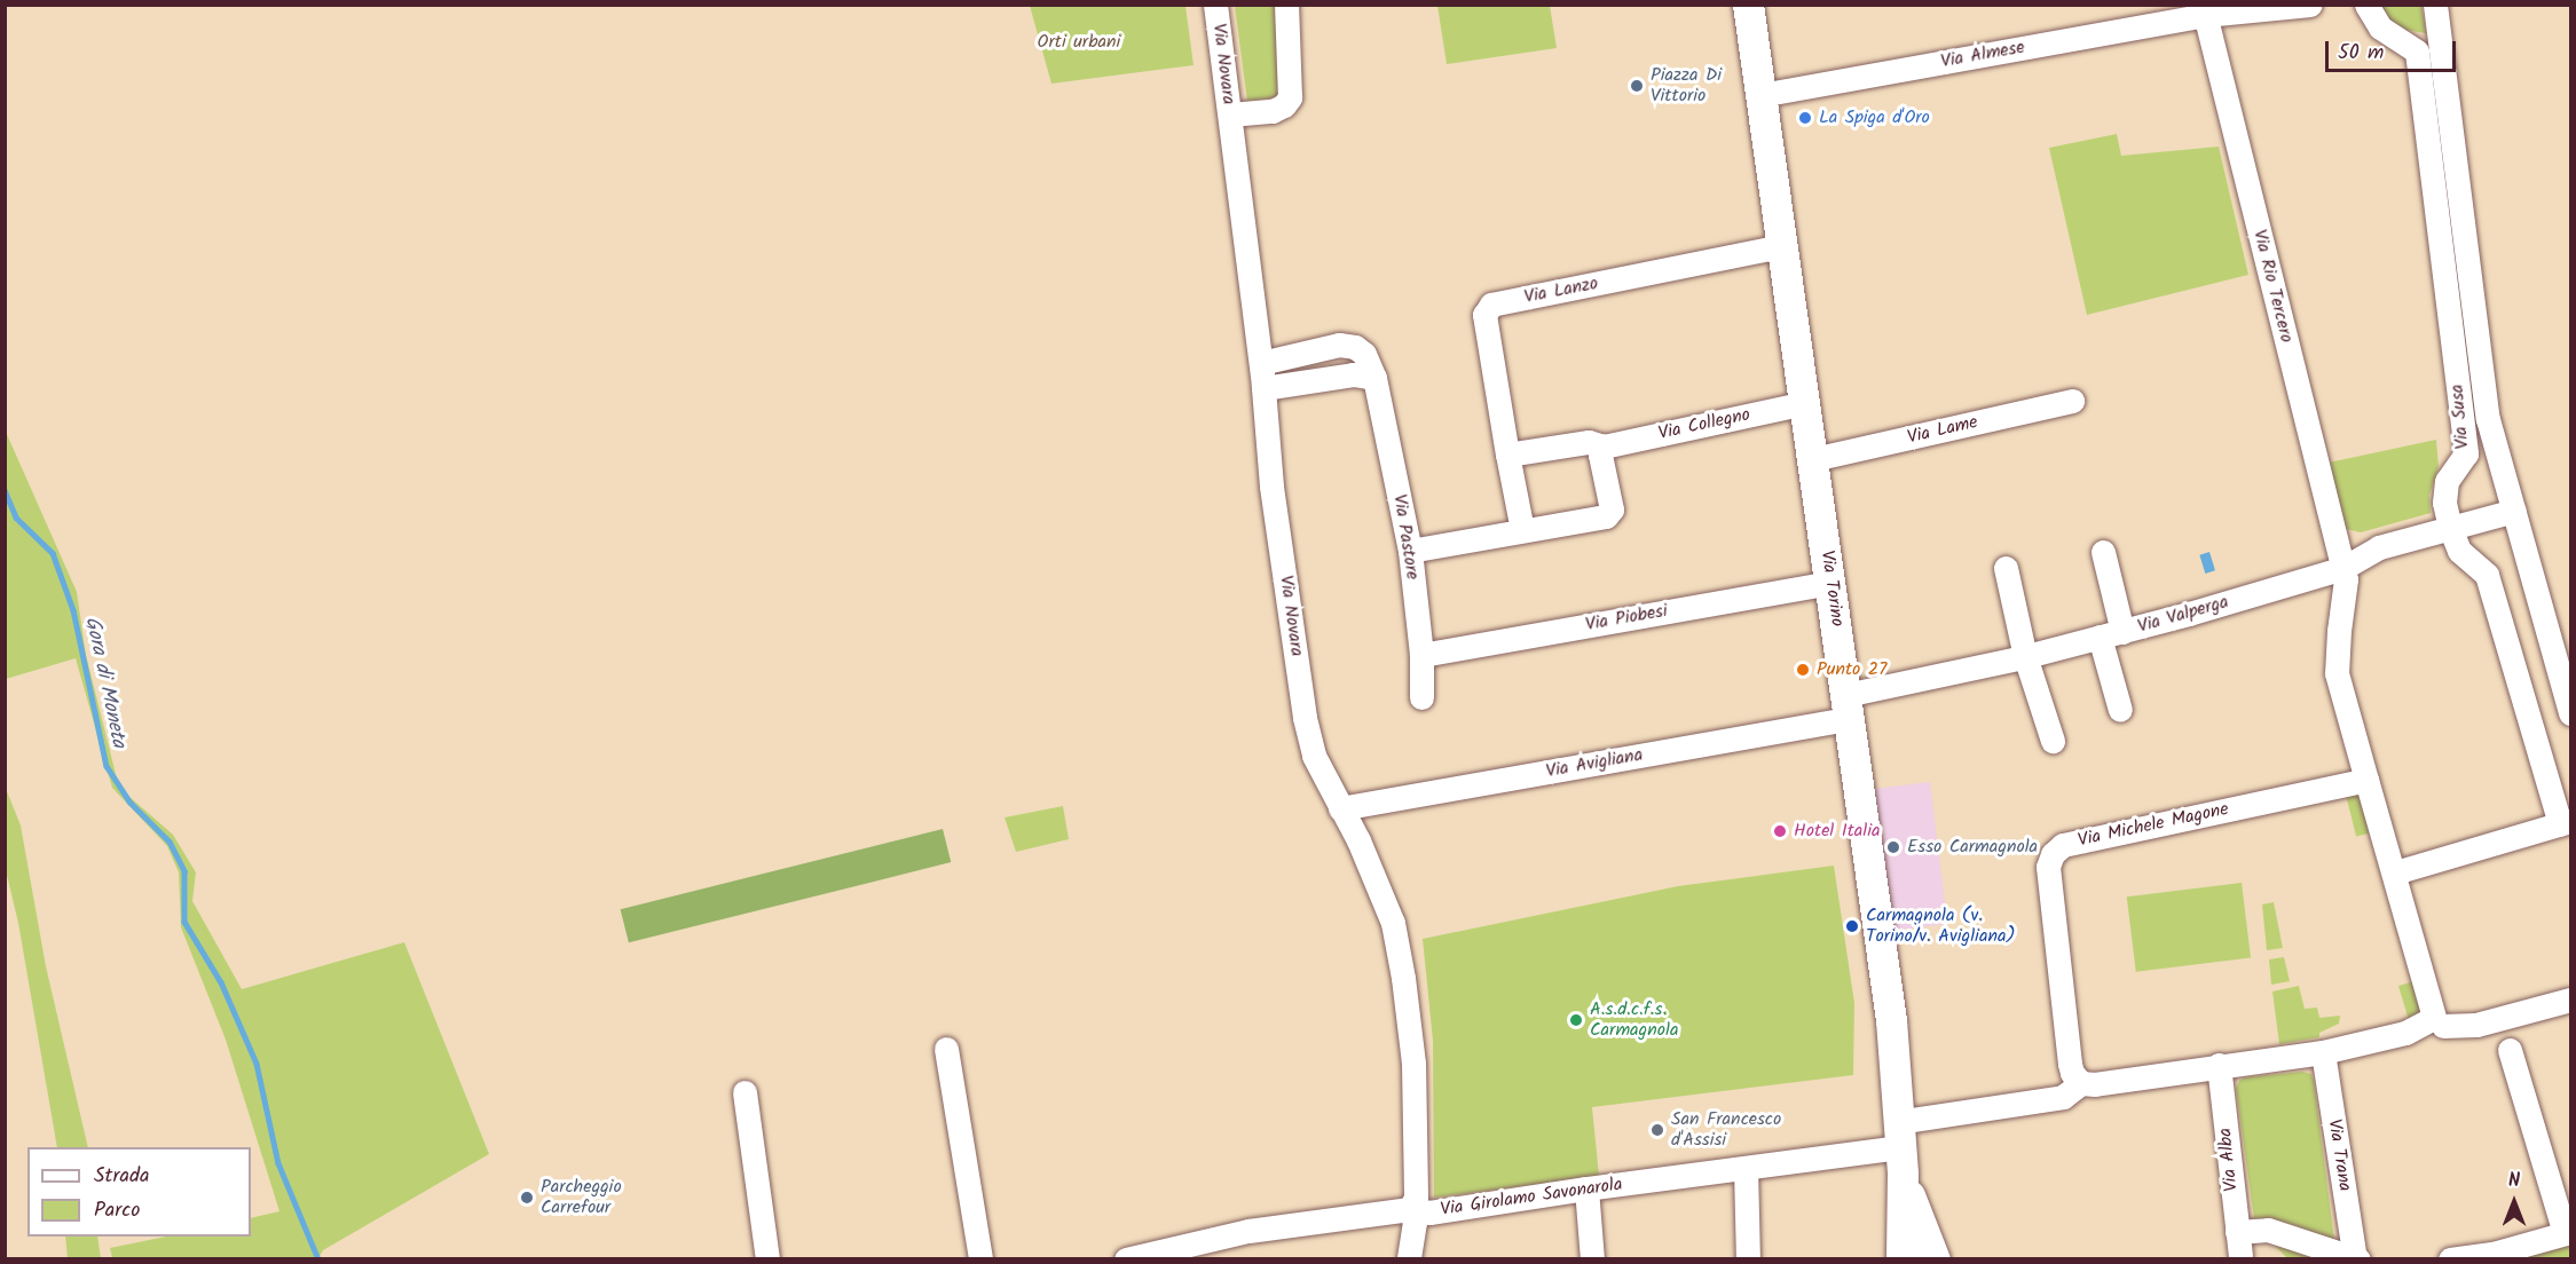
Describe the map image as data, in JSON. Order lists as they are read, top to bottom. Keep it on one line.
{"streets":{"main road":["Via Torino"],"street":["Via Almese","Via Novara","Via Rio Tercero","Via Lanzo","Via Susa","Via Collegno","Via Lame","Via Pastore","Via Valperga","Via Piobesi","Via Avigliana","Via Michele Magone","Via Trana","Via Alba","Via Girolamo Savonarola"]},"crossings":[["Via Almese","Via Rio Tercero"],["Via Almese","Via Torino"],["Via Novara","Via Pastore"],["Via Novara","Via Avigliana"],["Via Novara","Via Girolamo Savonarola"],["Via Rio Tercero","Via Valperga"],["Via Lanzo","Via Collegno"],["Via Lanzo","Via Torino"],["Via Susa","Via Valperga"],["Via Collegno","Via Torino"],["Via Lame","Via Torino"],["Via Pastore","Via Piobesi"],["Via Torino","Via Valperga"],["Via Torino","Via Piobesi"],["Via Torino","Via Avigliana"],["Via Torino","Via Girolamo Savonarola"],["Via Valperga","Via Avigliana"]],"water":["Gora di Moneta"],"parks":["Orti urbani"],"places":["Piazza Di Vittorio","La Spiga d'Oro","Punto 27","Hotel Italia","Esso Carmagnola","Carmagnola (v. Torino/v. Avigliana)","A.s.d.c.f.s. Carmagnola","San Francesco d'Assisi","Parcheggio Carrefour"],"legend":["Strada","Parco"],"scale_bar":"50 m","north":"top"}
